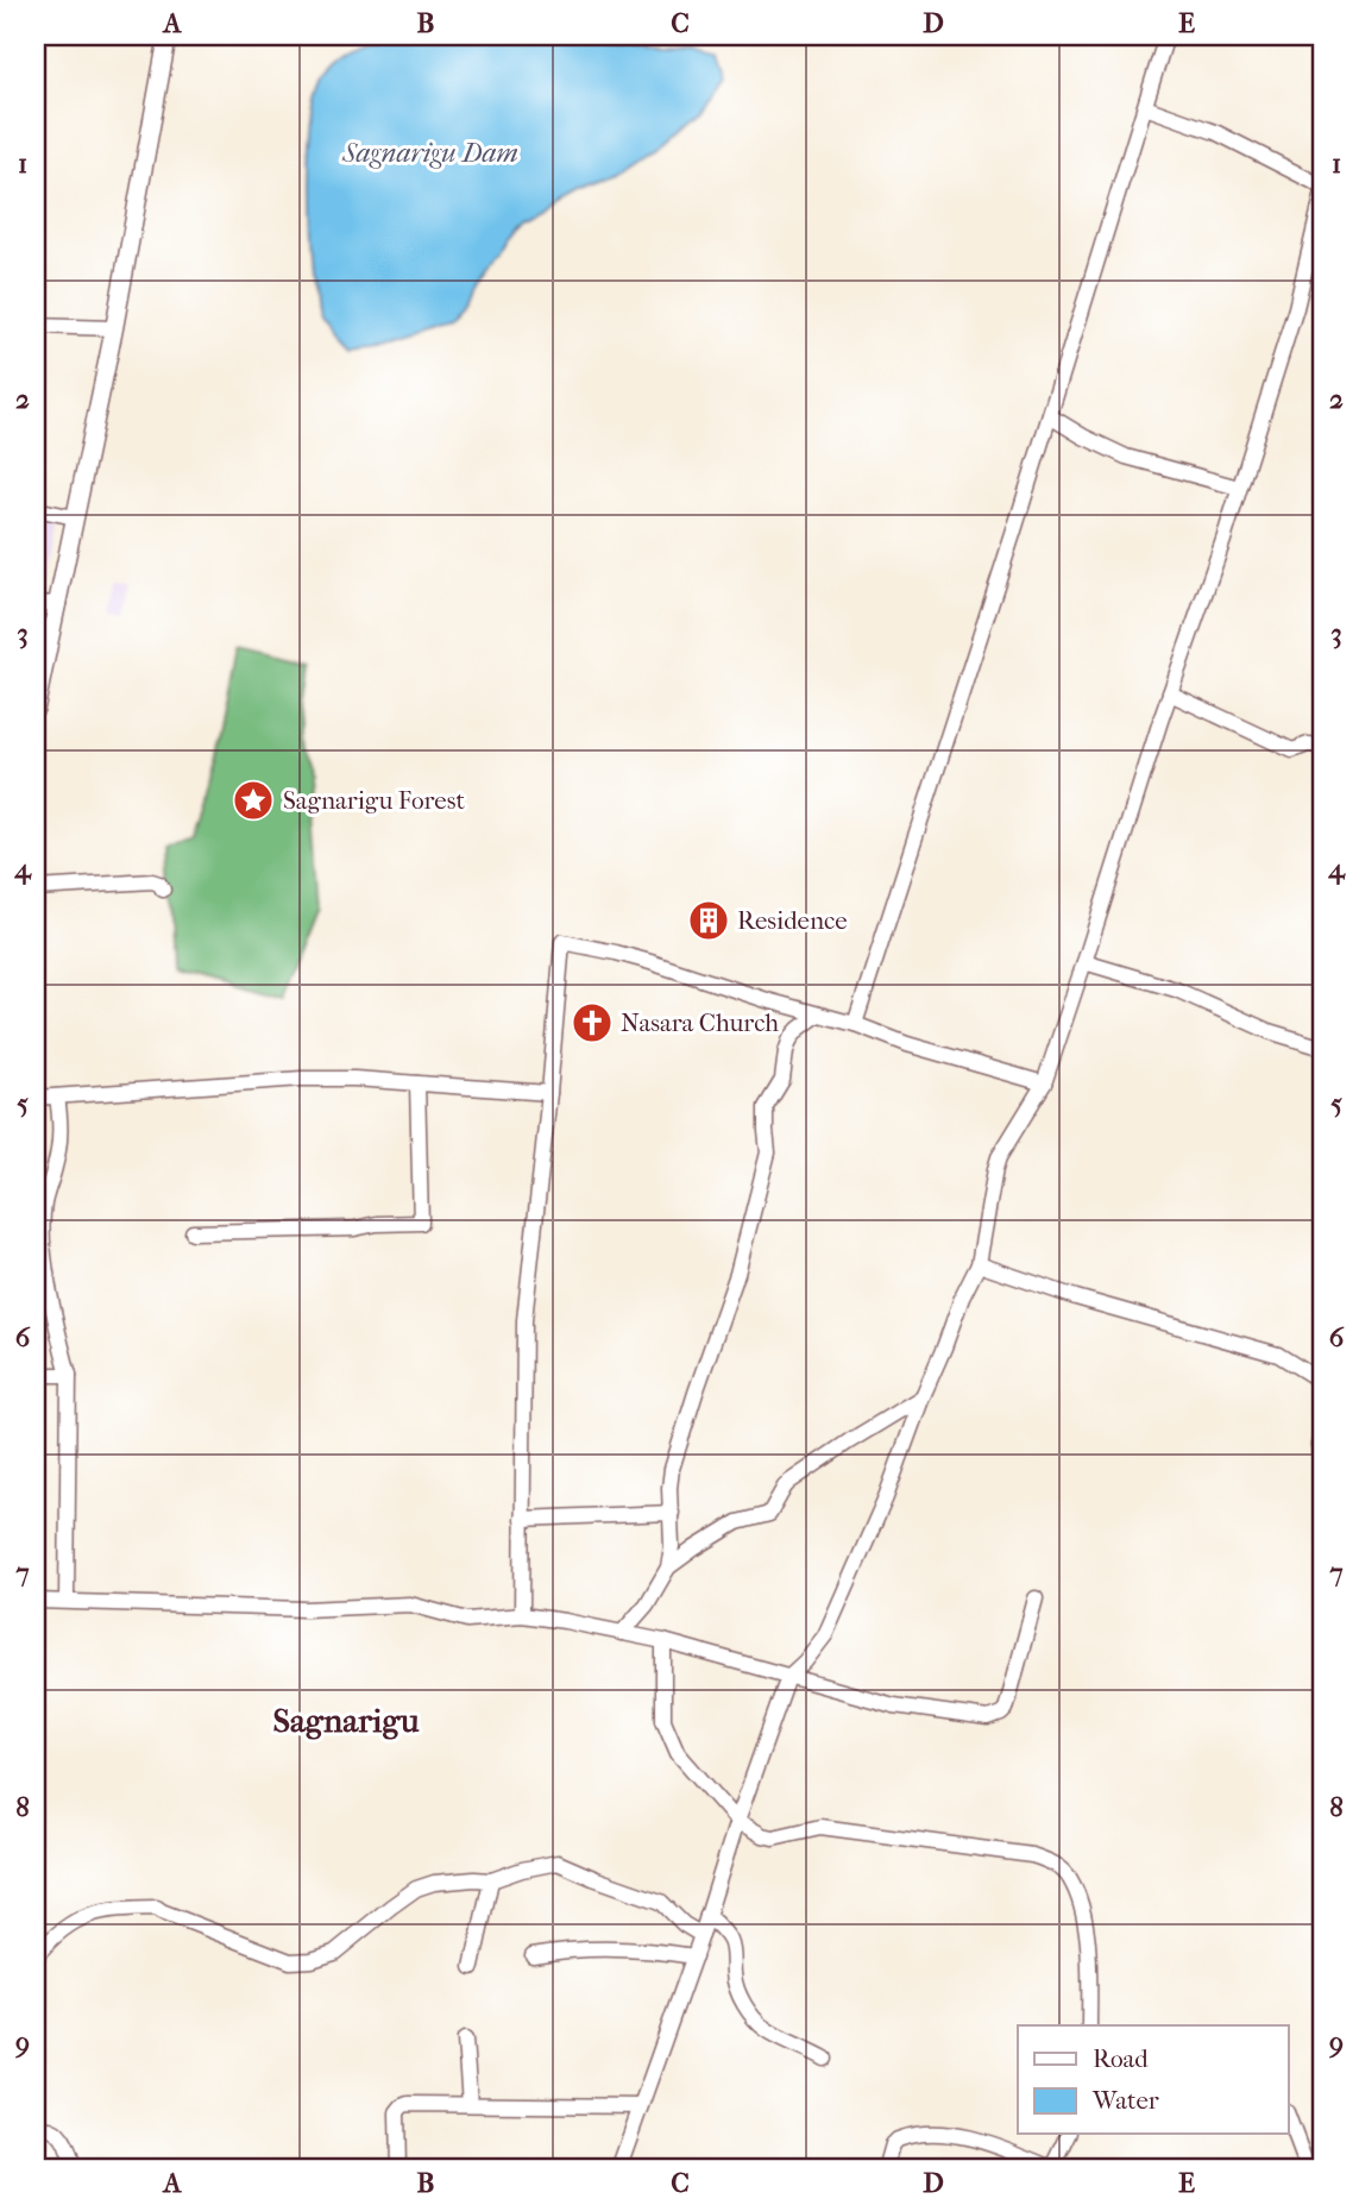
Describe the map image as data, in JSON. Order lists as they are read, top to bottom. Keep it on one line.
{"districts":["Sagnarigu"],"water":["Sagnarigu Dam"],"places":{"place":["Sagnarigu Forest"],"building":["Residence"],"church":["Nasara Church"]},"legend":["Road","Water"],"grid":{"columns":["A","B","C","D","E"],"rows":["1","2","3","4","5","6","7","8","9"]}}
